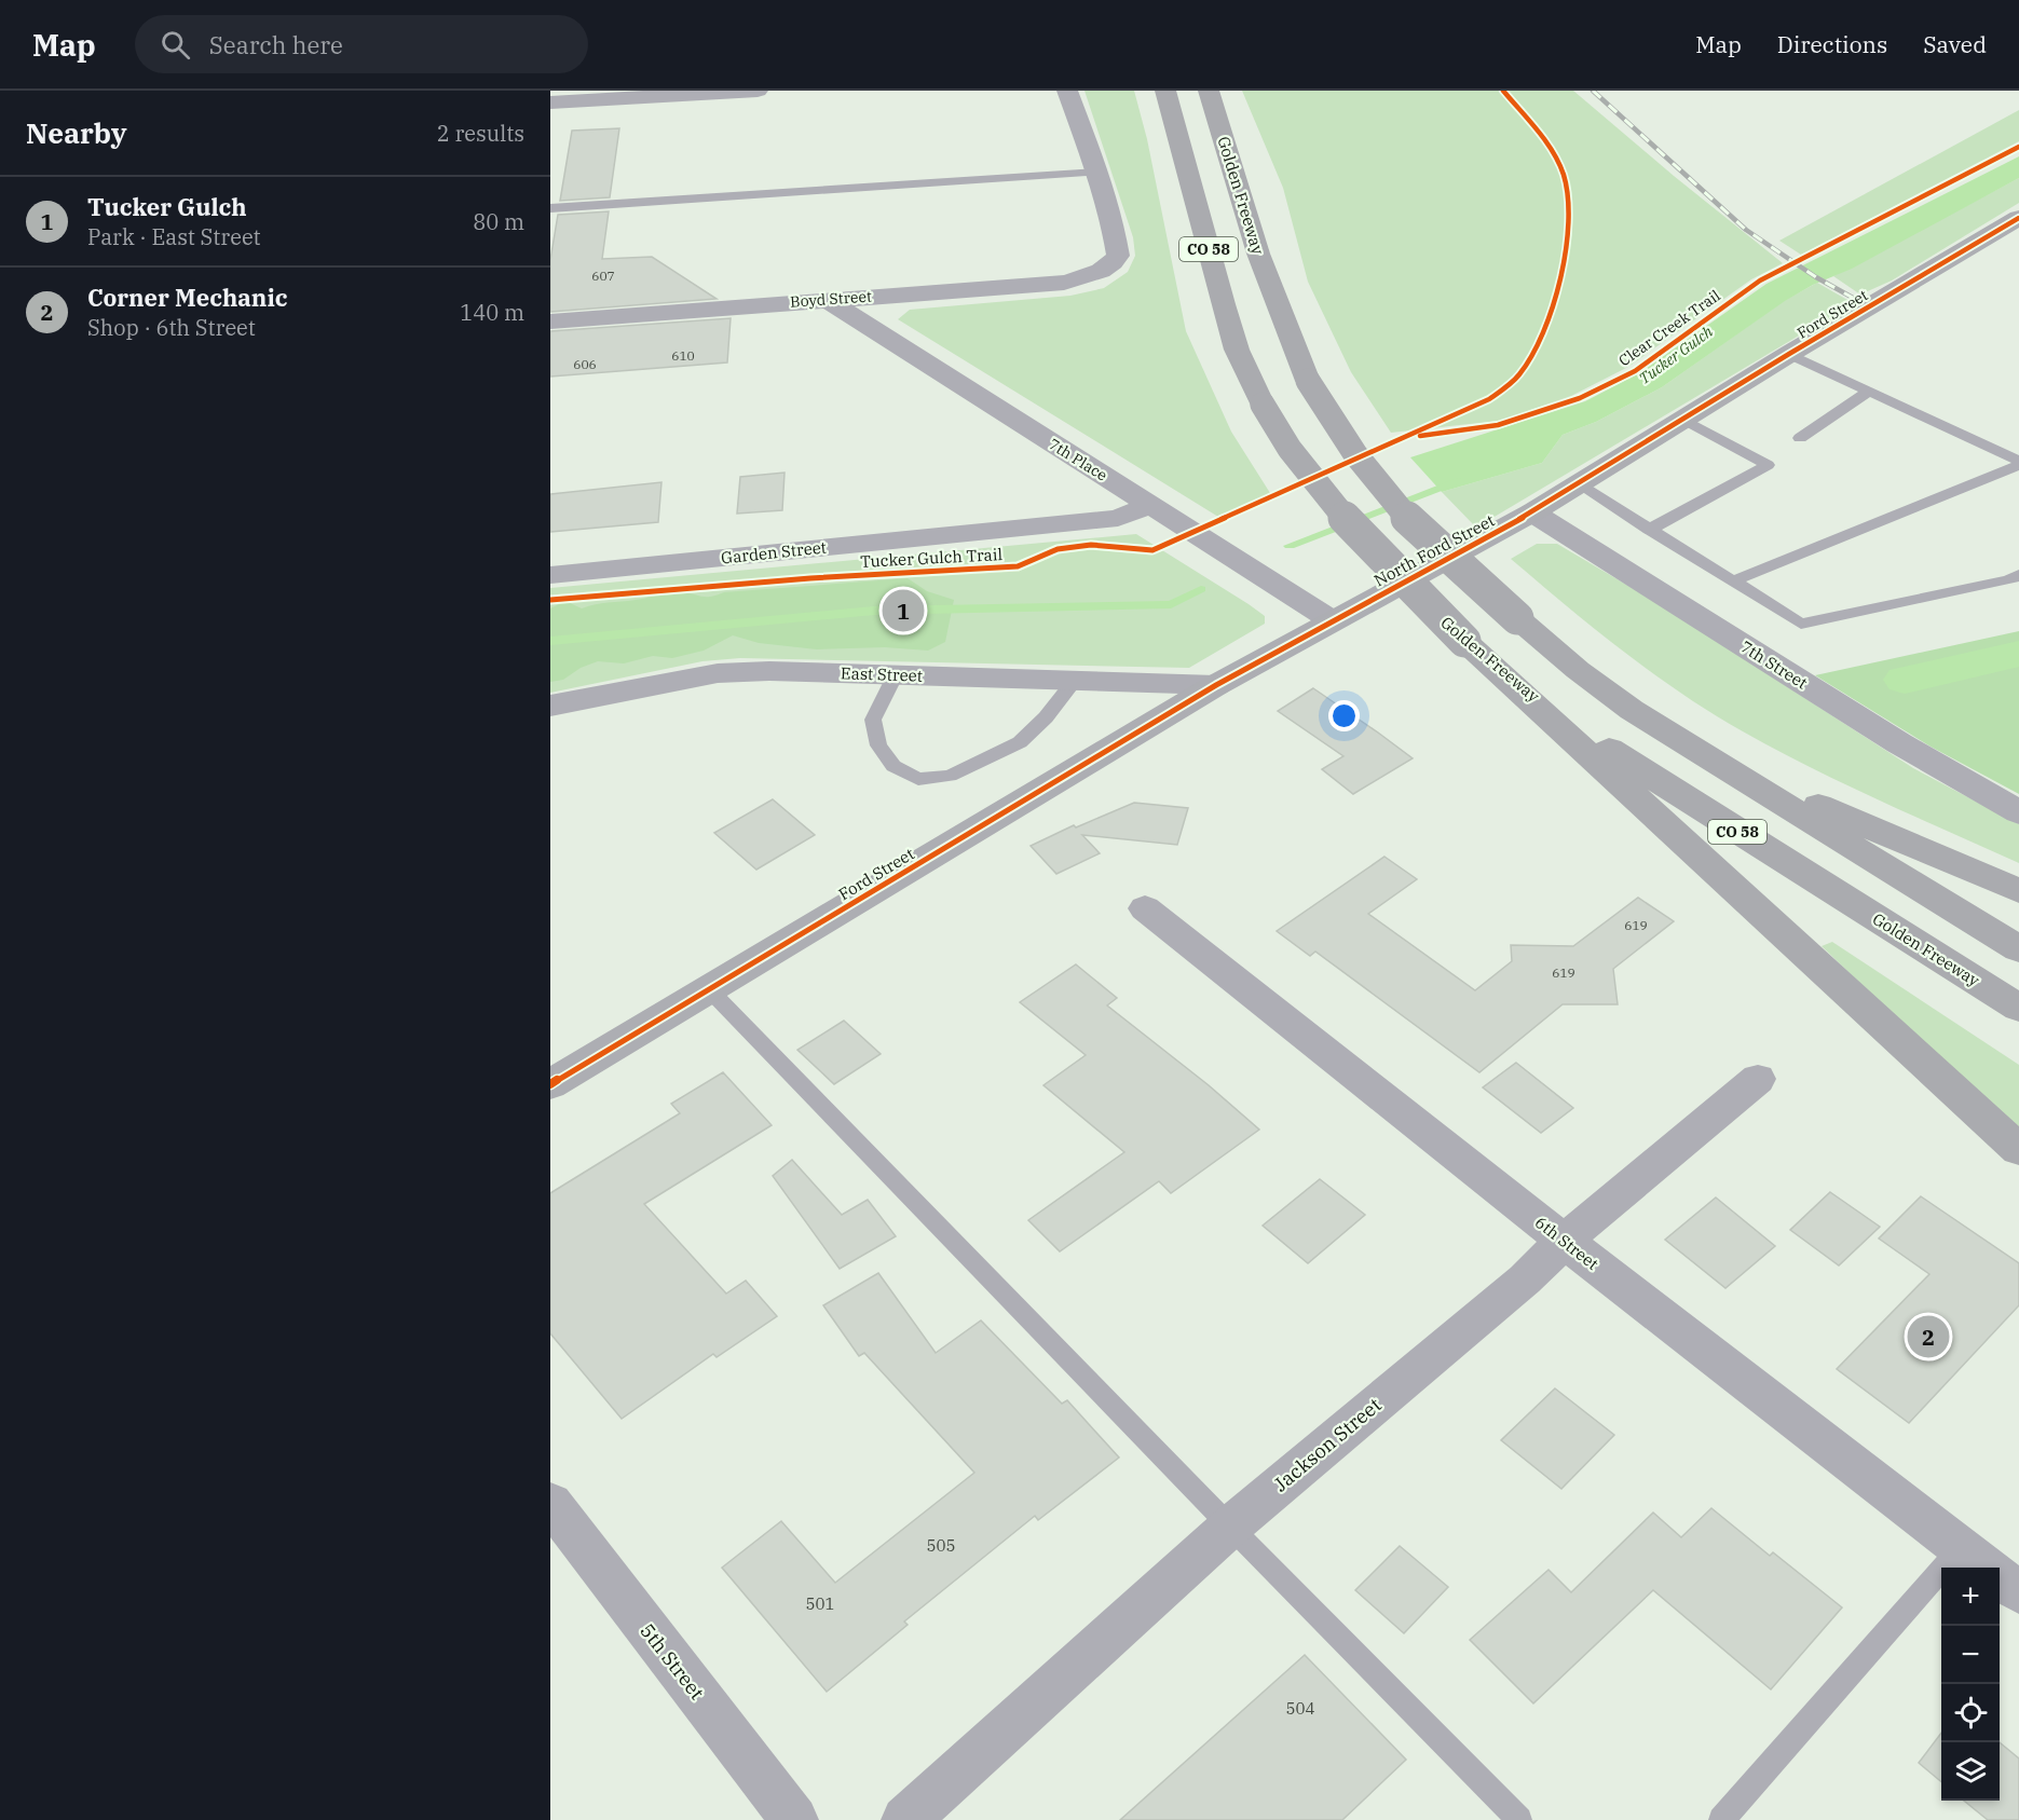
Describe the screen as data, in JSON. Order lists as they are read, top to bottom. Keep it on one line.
{"streets":{"highway":["Golden Freeway","CO 58"],"street":["Boyd Street","Ford Street","7th Place","North Ford Street","Garden Street","7th Street","East Street","6th Street","Jackson Street","5th Street"],"cycle path":["Clear Creek Trail","Tucker Gulch Trail"]},"crossings":[["Boyd Street","7th Place"],["Ford Street","North Ford Street"],["Ford Street","East Street"],["7th Place","North Ford Street"],["7th Place","Garden Street"],["North Ford Street","7th Street"],["North Ford Street","East Street"],["6th Street","Jackson Street"]],"water":["Tucker Gulch"],"house_numbers":["607","610","606","619","619","505","501","504"],"page":{"header":"Map","search":"Search here","nav":["Map","Directions","Saved"],"heading":["Nearby","2 results"],"list":[{"mark":"1","name":"Tucker Gulch","note":"Park · East Street","value":"80 m"},{"mark":"2","name":"Corner Mechanic","note":"Shop · 6th Street","value":"140 m"}],"pins":["1","2"],"map_buttons":["+","−"]}}
